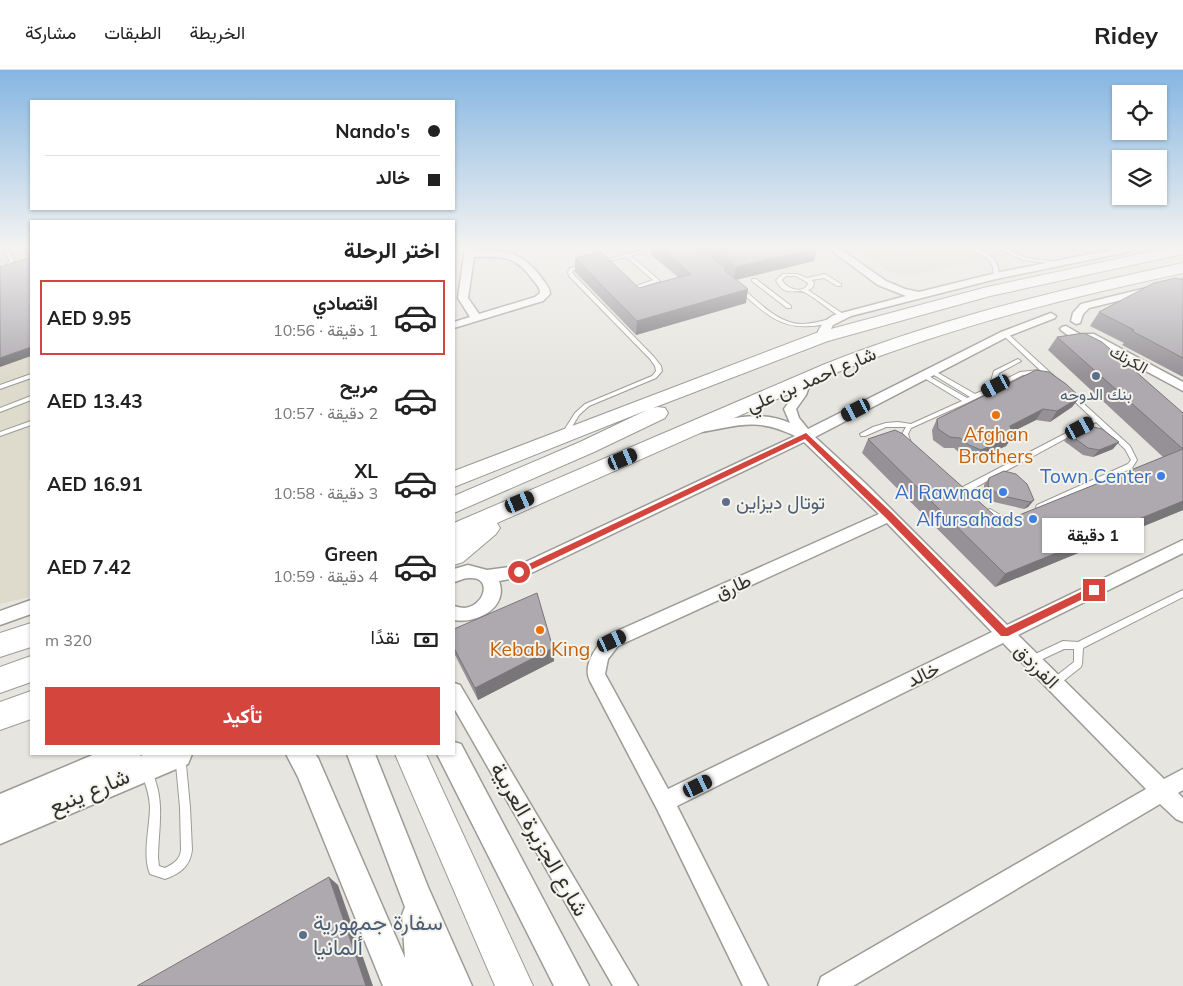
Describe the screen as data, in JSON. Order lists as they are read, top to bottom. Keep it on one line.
{"streets":{"main road":["شارع احمد بن علي","شارع ينبع","شارع الجزيرة العربية"],"street":["الكرنك","طارق","الفرزدق","خالد"]},"crossings":[["شارع احمد بن علي","الفرزدق"],["طارق","الفرزدق"],["طارق","خالد"],["الفرزدق","خالد"]],"places":["بنك الدوحه","Afghan Brothers","Town Center","Al Rawnaq","توتال ديزاين","Alfursahads","Kebab King","سفارة جمهورية ألمانيا"],"page":{"header":"Ridey","nav":["الخريطة","الطبقات","مشاركة"],"banner":["Nando's","خالد"],"heading":"اختر الرحلة","list":[{"name":"اقتصادي","note":"1 دقيقة · 10:56","value":"AED 9.95"},{"name":"مريح","note":"2 دقيقة · 10:57","value":"AED 13.43"},{"name":"XL","note":"3 دقيقة · 10:58","value":"AED 16.91"},{"name":"Green","note":"4 دقيقة · 10:59","value":"AED 7.42"}],"bubble":"1 دقيقة","pay":["نقدًا","320 m"],"buttons":"تأكيد"}}
